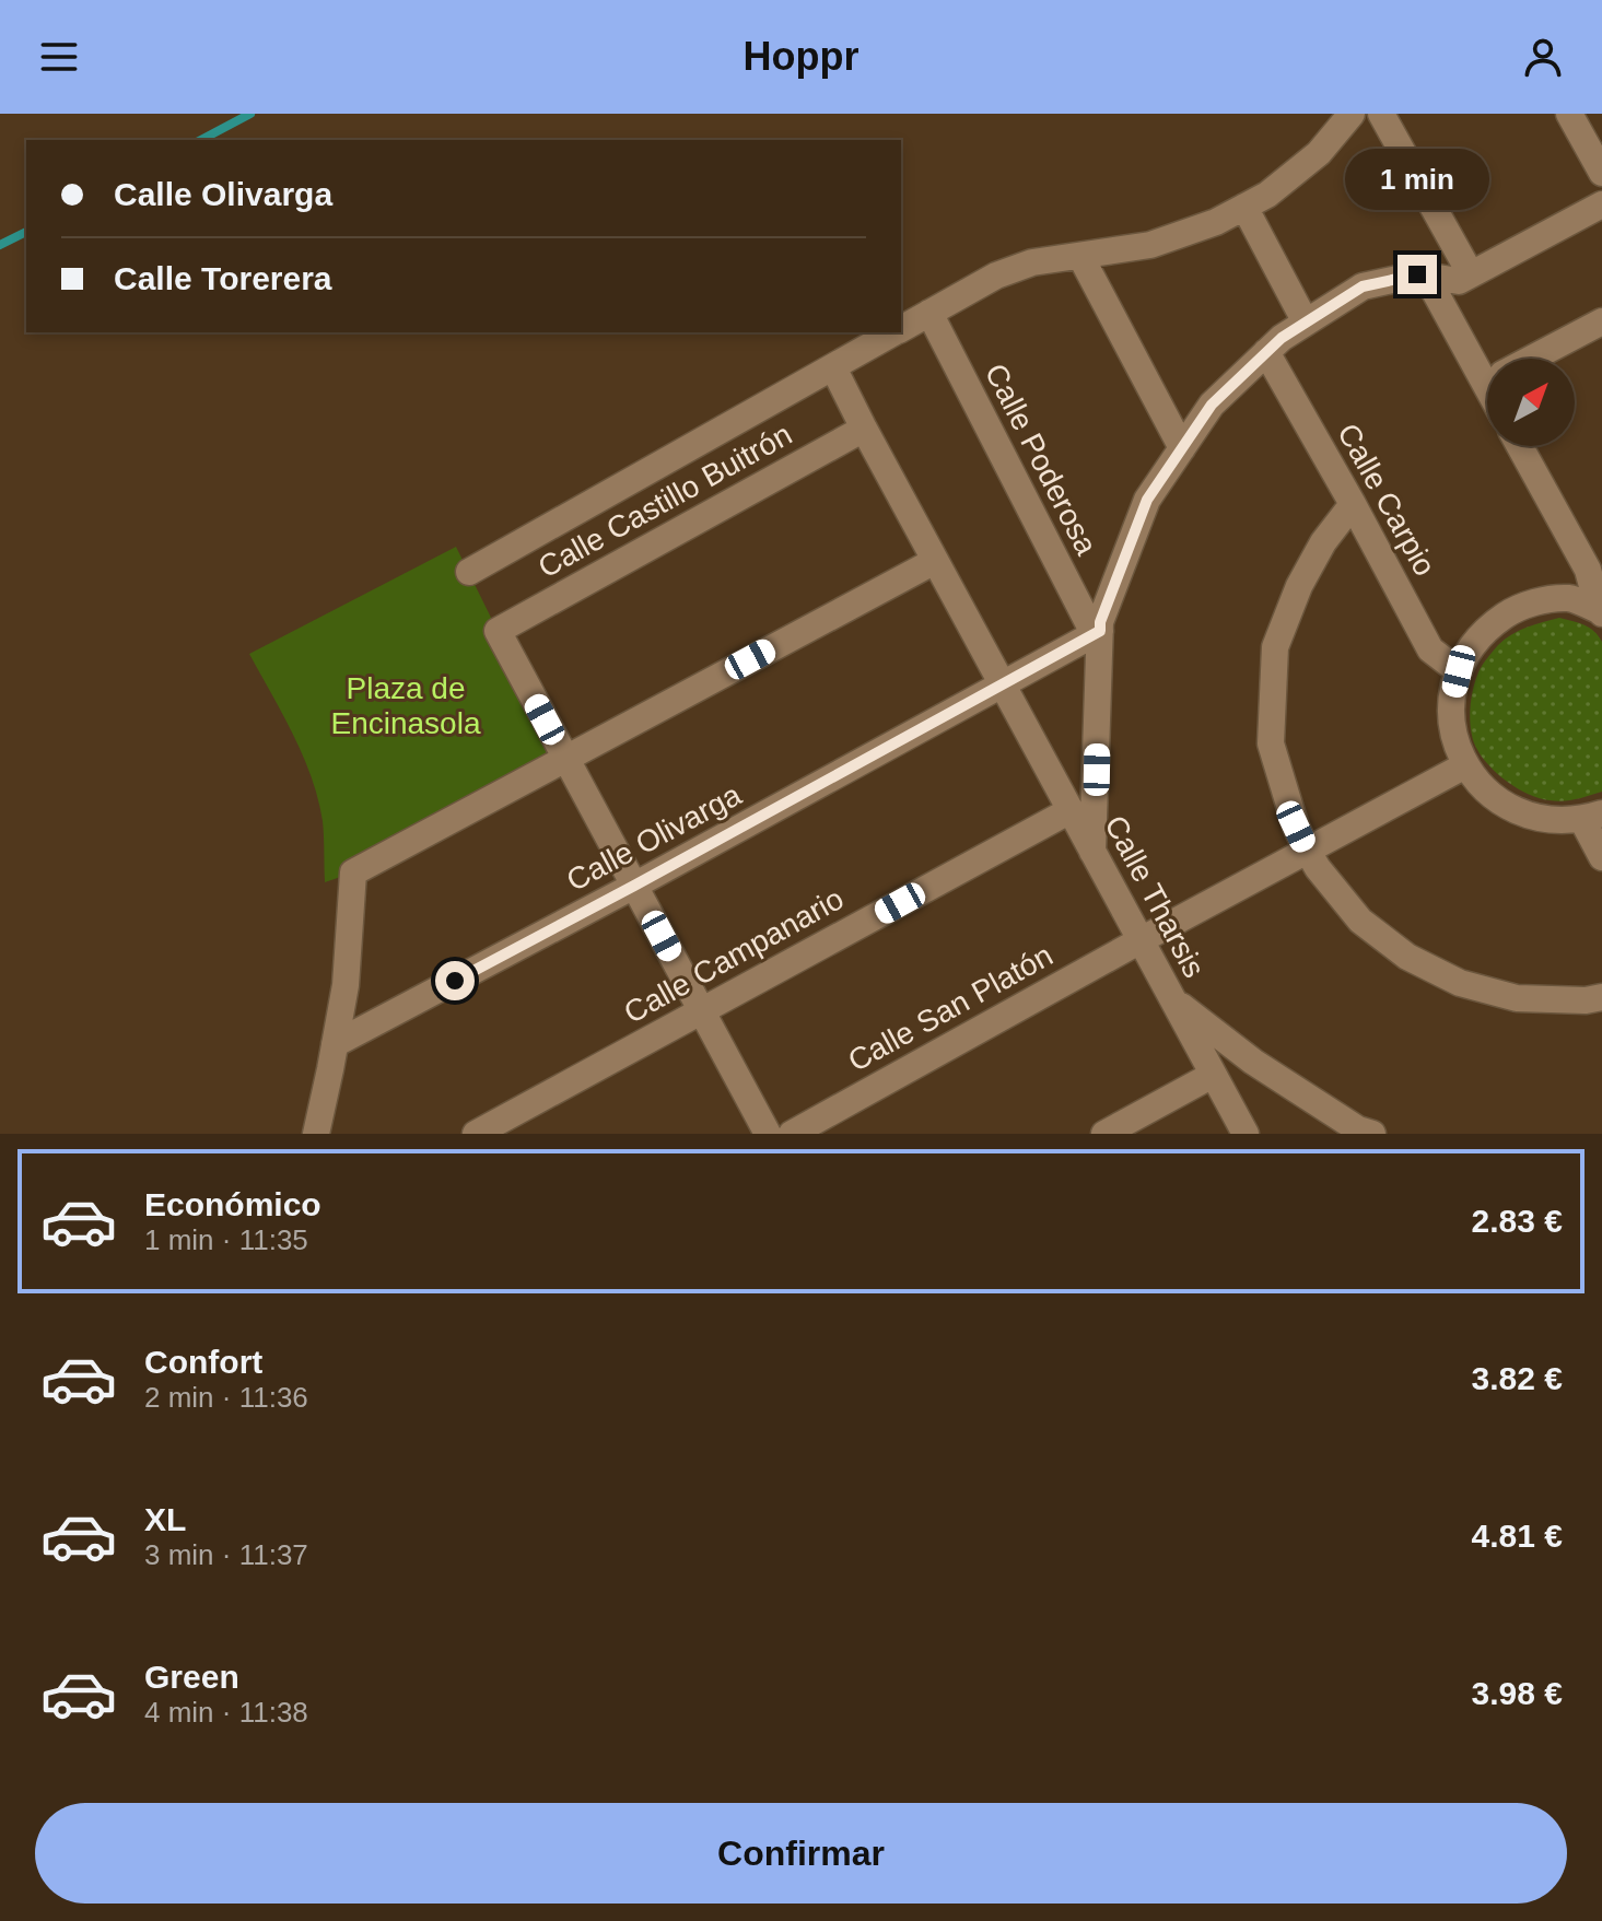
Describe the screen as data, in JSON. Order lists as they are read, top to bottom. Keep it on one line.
{"streets":{"street":["Calle Poderosa","Calle Carpio","Calle Castillo Buitrón","Calle Olivarga","Calle Tharsis","Calle Campanario","Calle San Platón"]},"crossings":[["Calle Poderosa","Calle Olivarga"],["Calle Castillo Buitrón","Calle Tharsis"],["Calle Olivarga","Calle Tharsis"],["Calle Tharsis","Calle Campanario"],["Calle Tharsis","Calle San Platón"]],"parks":["Plaza de Encinasola"],"north":"top right","page":{"header":"Hoppr","banner":["Calle Olivarga","Calle Torerera"],"bubble":"1 min","list":[{"name":"Económico","note":"1 min · 11:35","value":"2.83 €"},{"name":"Confort","note":"2 min · 11:36","value":"3.82 €"},{"name":"XL","note":"3 min · 11:37","value":"4.81 €"},{"name":"Green","note":"4 min · 11:38","value":"3.98 €"}],"buttons":"Confirmar"}}
